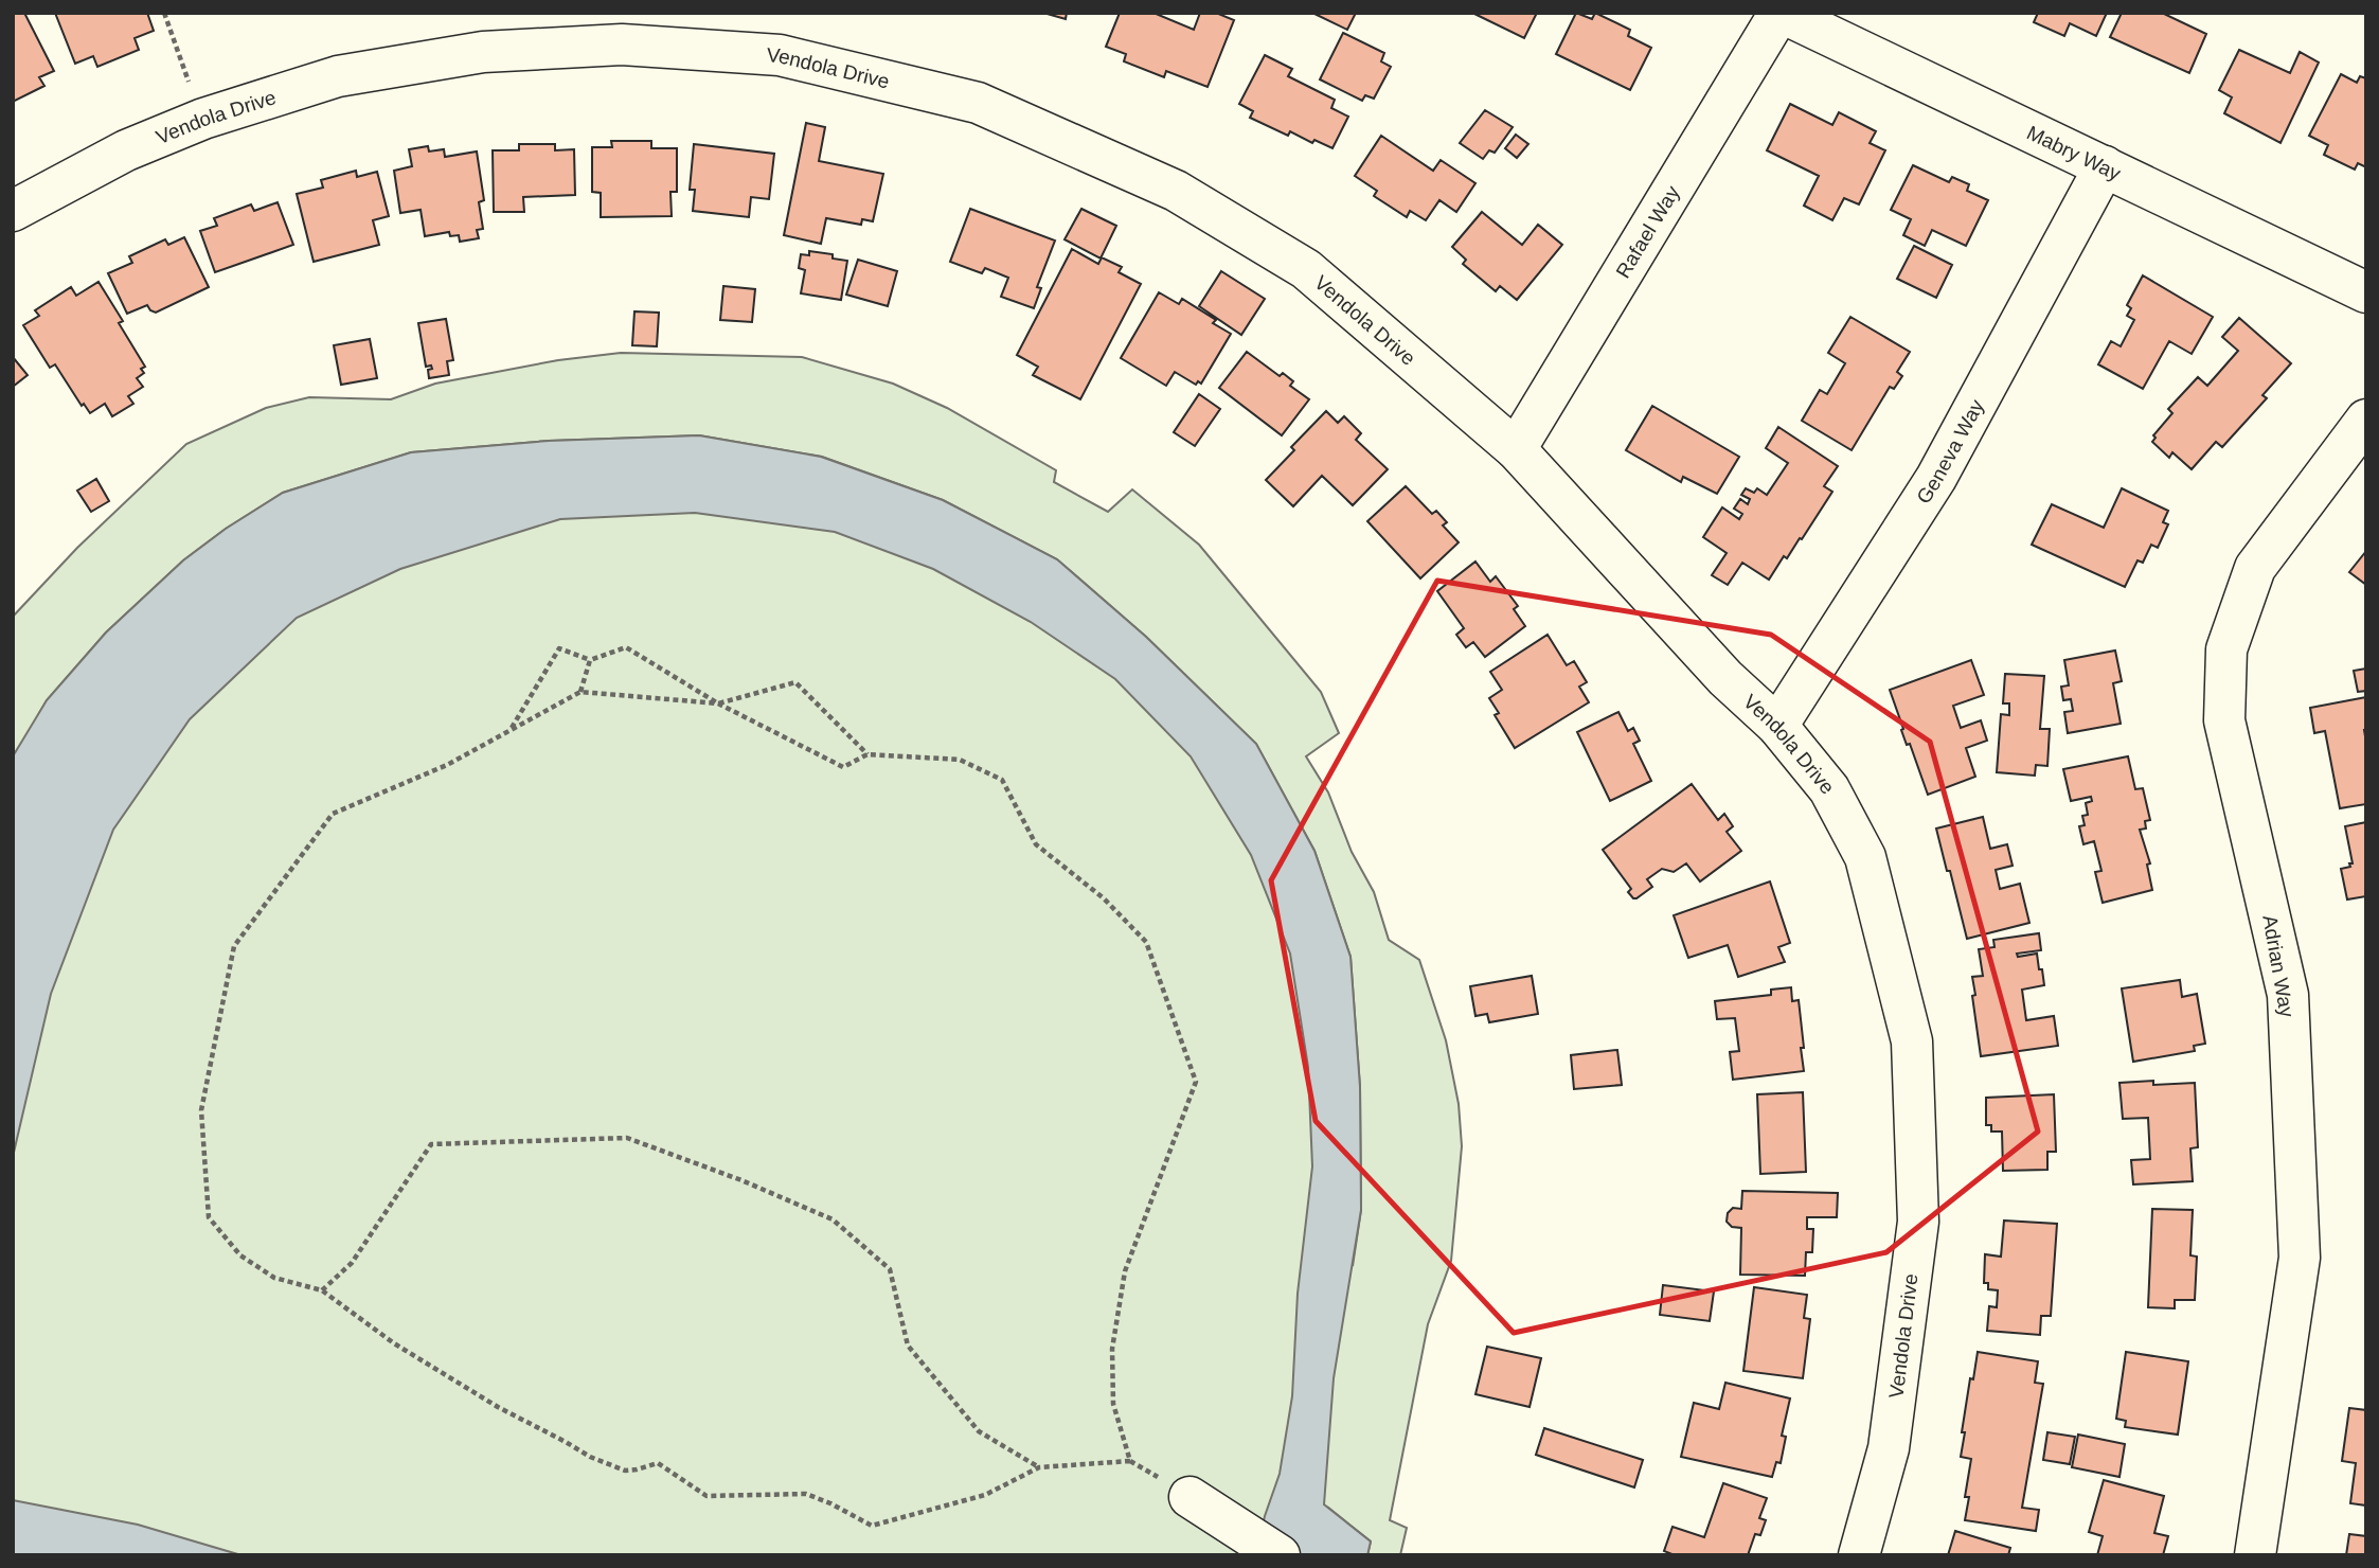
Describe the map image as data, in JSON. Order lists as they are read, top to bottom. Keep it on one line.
{"streets":{"street":["Vendola Drive","Mabry Way","Rafael Way","Geneva Way","Adrian Way"]},"crossings":[["Vendola Drive","Rafael Way"],["Vendola Drive","Geneva Way"],["Mabry Way","Rafael Way"],["Mabry Way","Geneva Way"]]}
